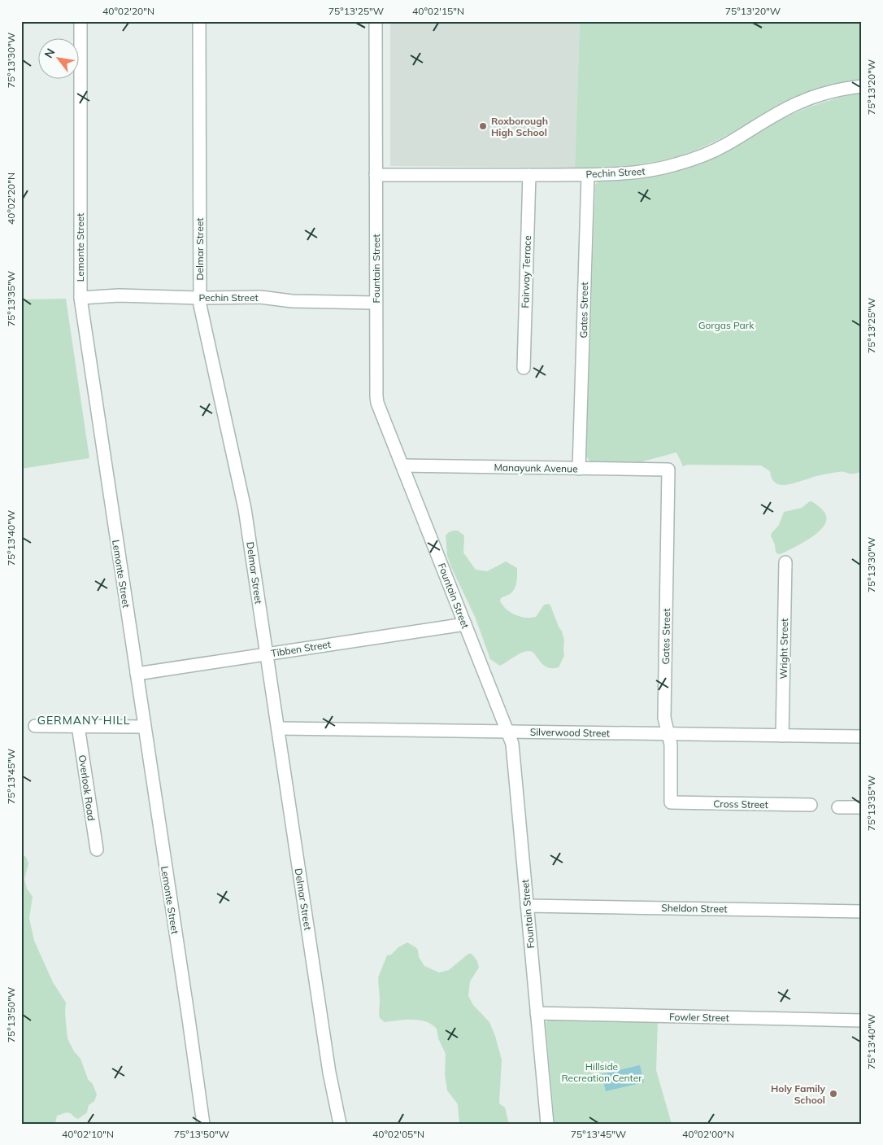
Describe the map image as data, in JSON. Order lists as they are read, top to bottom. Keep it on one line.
{"streets":{"street":["Pechin Street","Lemonte Street","Delmar Street","Fountain Street","Fairway Terrace","Gates Street","Manayunk Avenue","Tibben Street","Wright Street","Silverwood Street","Overlook Road","Cross Street","Sheldon Street","Fowler Street"]},"crossings":[["Pechin Street","Lemonte Street"],["Pechin Street","Delmar Street"],["Pechin Street","Fountain Street"],["Pechin Street","Fairway Terrace"],["Pechin Street","Gates Street"],["Lemonte Street","Tibben Street"],["Delmar Street","Tibben Street"],["Delmar Street","Silverwood Street"],["Fountain Street","Manayunk Avenue"],["Fountain Street","Tibben Street"],["Fountain Street","Silverwood Street"],["Fountain Street","Sheldon Street"],["Fountain Street","Fowler Street"],["Gates Street","Manayunk Avenue"],["Gates Street","Silverwood Street"],["Gates Street","Cross Street"],["Wright Street","Silverwood Street"]],"districts":["GERMANY HILL"],"parks":["Gorgas Park","Hillside Recreation Center"],"places":["Roxborough High School","Holy Family School"],"north":"top left","coordinates":["40°02'20\"N","75°13'25\"W","40°02'15\"N","75°13'20\"W","75°13'30\"W","75°13'35\"W","75°13'40\"W","75°13'45\"W","75°13'50\"W","40°02'10\"N","40°02'05\"N","40°02'00\"N"]}
